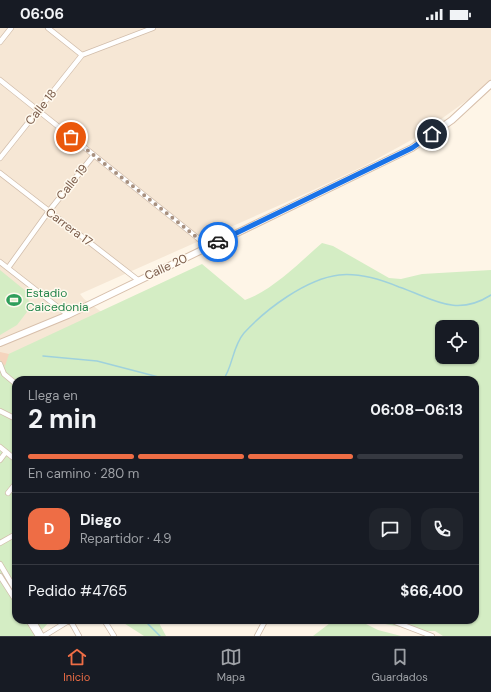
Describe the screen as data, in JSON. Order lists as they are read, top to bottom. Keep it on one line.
{"streets":{"main road":["Calle 20"],"street":["Calle 18","Calle 19","Carrera 17"]},"crossings":[["Calle 19","Carrera 17"],["Carrera 17","Calle 20"]],"places":{"sports":["Estadio Caicedonia"]},"page":{"status":"06:06","heading":["2 min","Llega en","06:08–06:13"],"panel":["Diego","Repartidor · 4.9","Pedido #4765","$66,400"],"bar":"En camino · 280 m","round":"D","tabs":["Inicio","Mapa","Guardados"]}}
